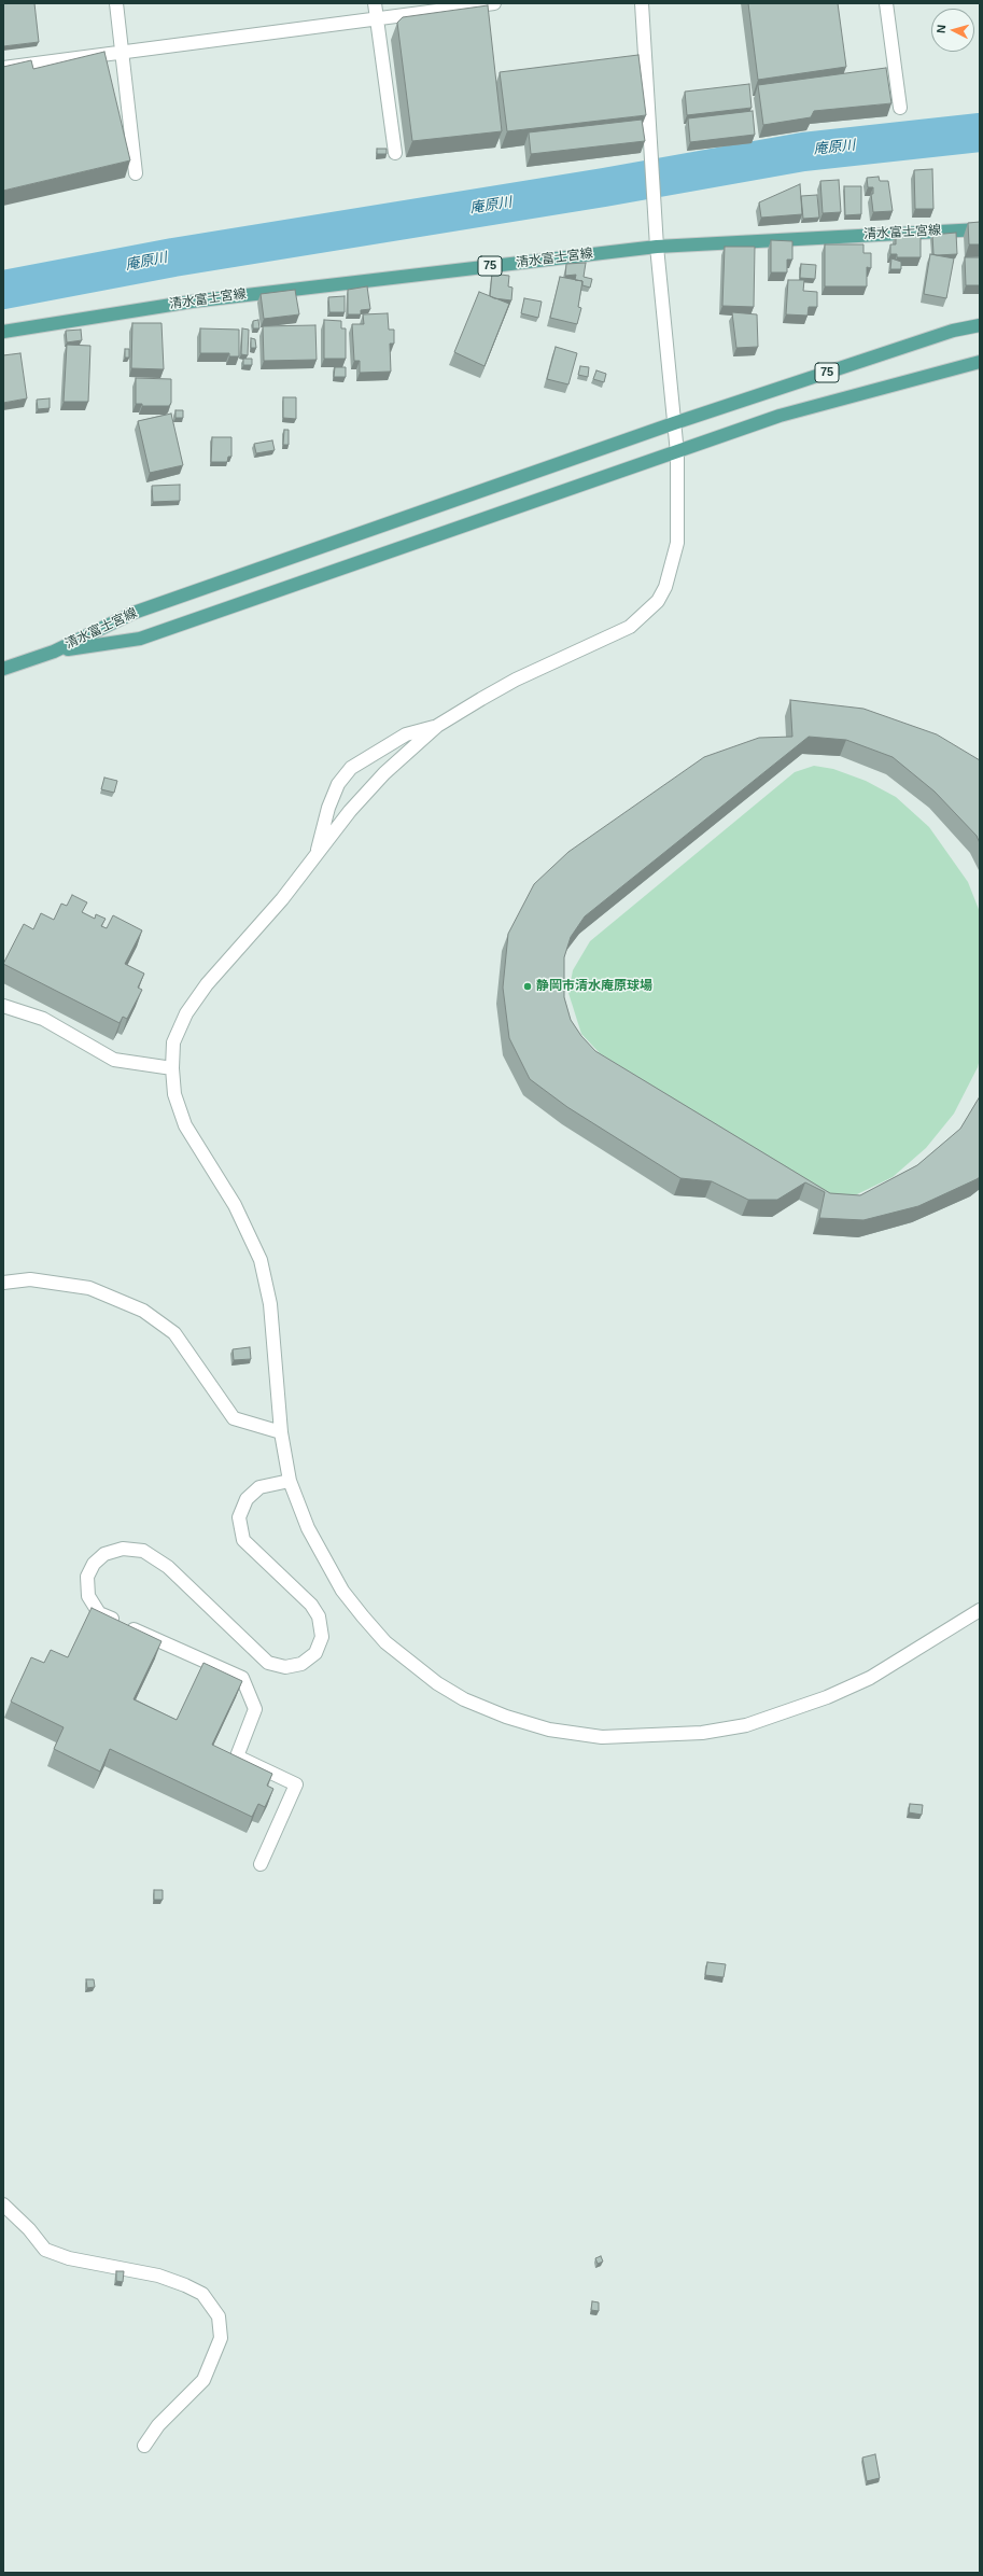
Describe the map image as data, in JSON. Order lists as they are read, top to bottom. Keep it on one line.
{"streets":{"main road":["清水富士宮線","75"]},"water":["庵原川"],"places":["静岡市清水庵原球場"],"north":"left"}
